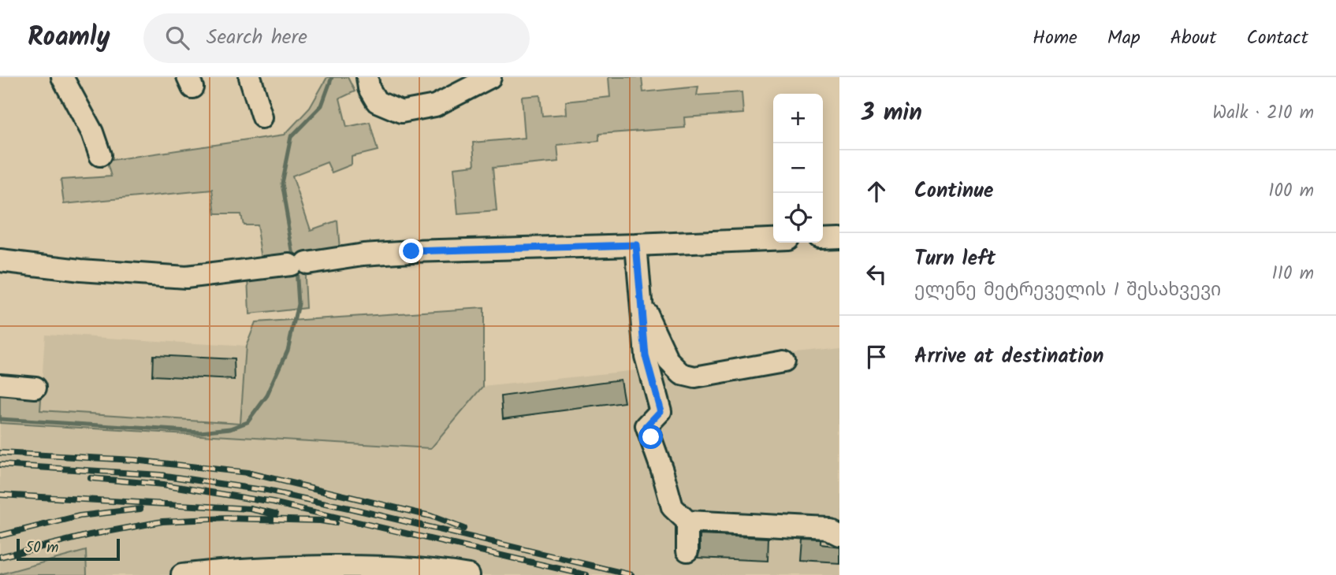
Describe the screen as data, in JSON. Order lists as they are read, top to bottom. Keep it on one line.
{"scale_bar":"50 m","page":{"header":"Roamly","search":"Search here","nav":["Home","Map","About","Contact"],"heading":["3 min","Walk · 210 m"],"map_buttons":["+","−"],"list":[["Continue","100 m"],["Turn left","ელენე მეტრეველის I შესახვევი","110 m"],"Arrive at destination"],"scale":"50 m"}}
